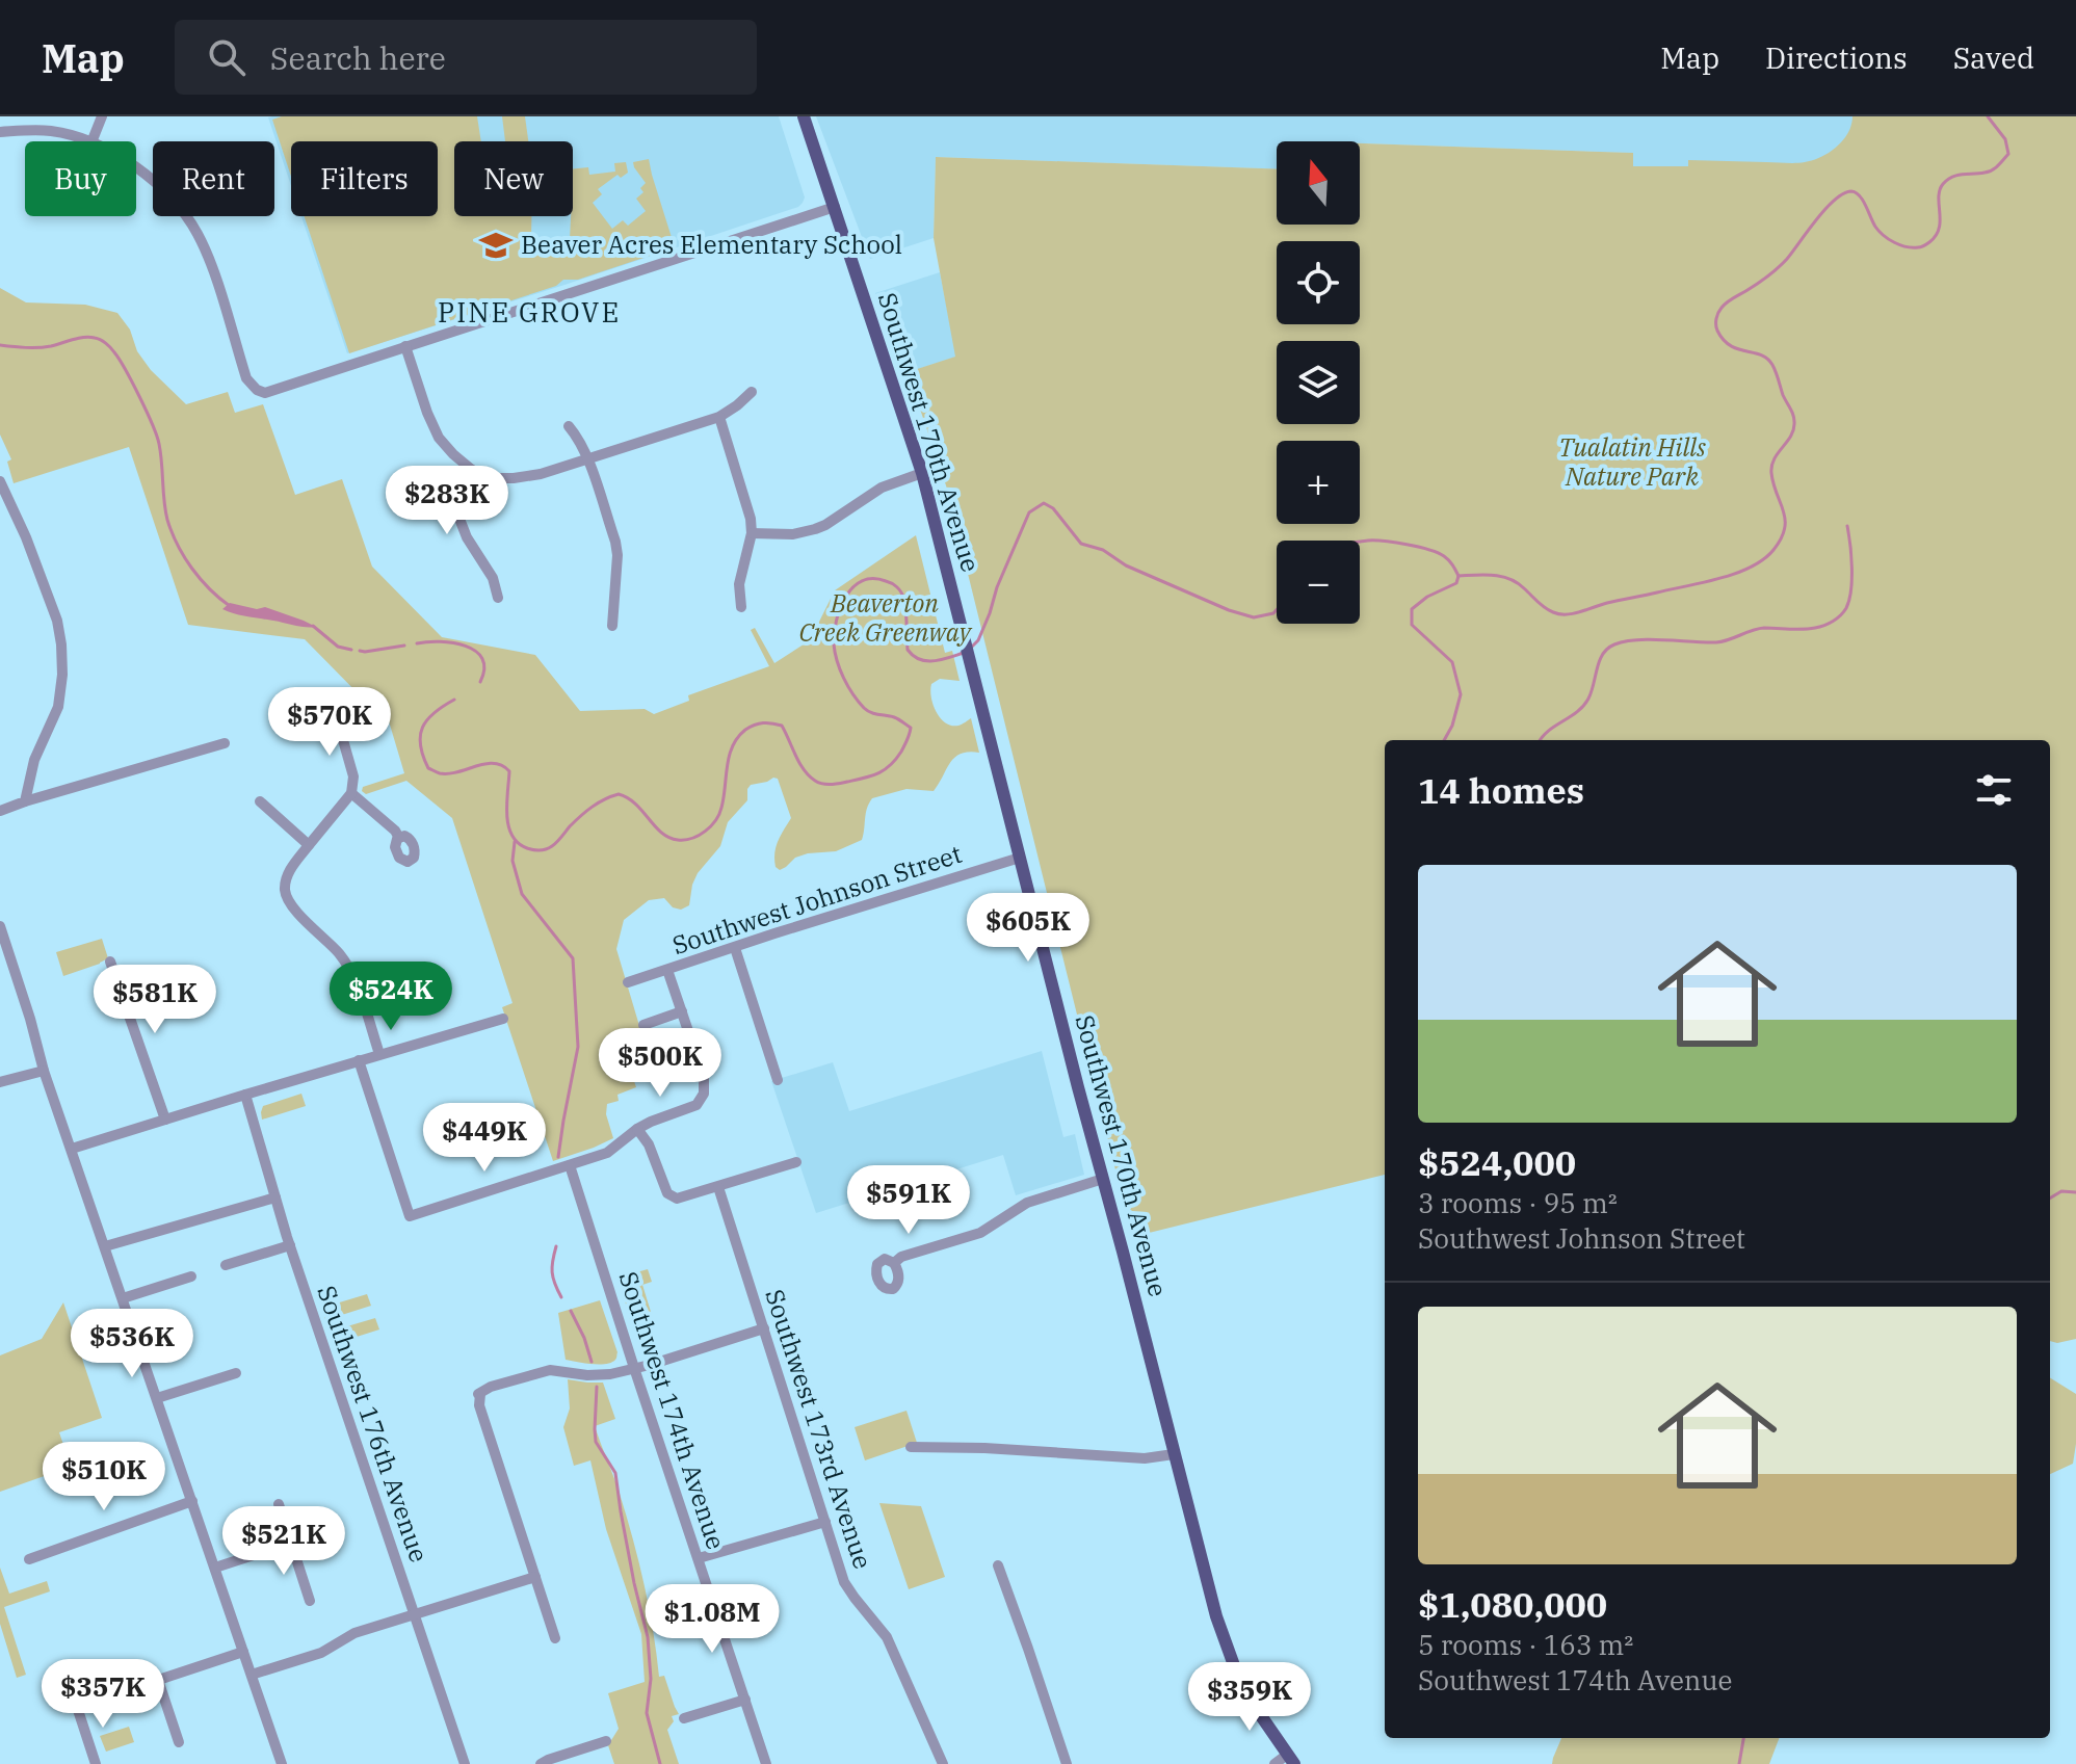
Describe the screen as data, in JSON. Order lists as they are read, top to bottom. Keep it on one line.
{"streets":{"main road":["Southwest 170th Avenue"],"street":["Southwest Johnson Street","Southwest 174th Avenue","Southwest 176th Avenue","Southwest 173rd Avenue"]},"crossings":[["Southwest 170th Avenue","Southwest Johnson Street"]],"districts":["PINE GROVE"],"parks":["Tualatin Hills Nature Park","Beaverton Creek Greenway"],"places":{"school or university":["Beaver Acres Elementary School"]},"north":"top","page":{"header":"Map","search":"Search here","nav":["Map","Directions","Saved"],"map_buttons":["+","−"],"chip":["Buy","Rent","Filters","New"],"price":["$283K","$570K","$605K","$524K","$581K","$500K","$449K","$591K","$536K","$510K","$521K","$1.08M","$357K","$359K"],"heading":"14 homes","list":[{"name":"$524,000","note":"3 rooms · 95 m² · Southwest Johnson Street"},{"name":"$1,080,000","note":"5 rooms · 163 m² · Southwest 174th Avenue"}]}}
